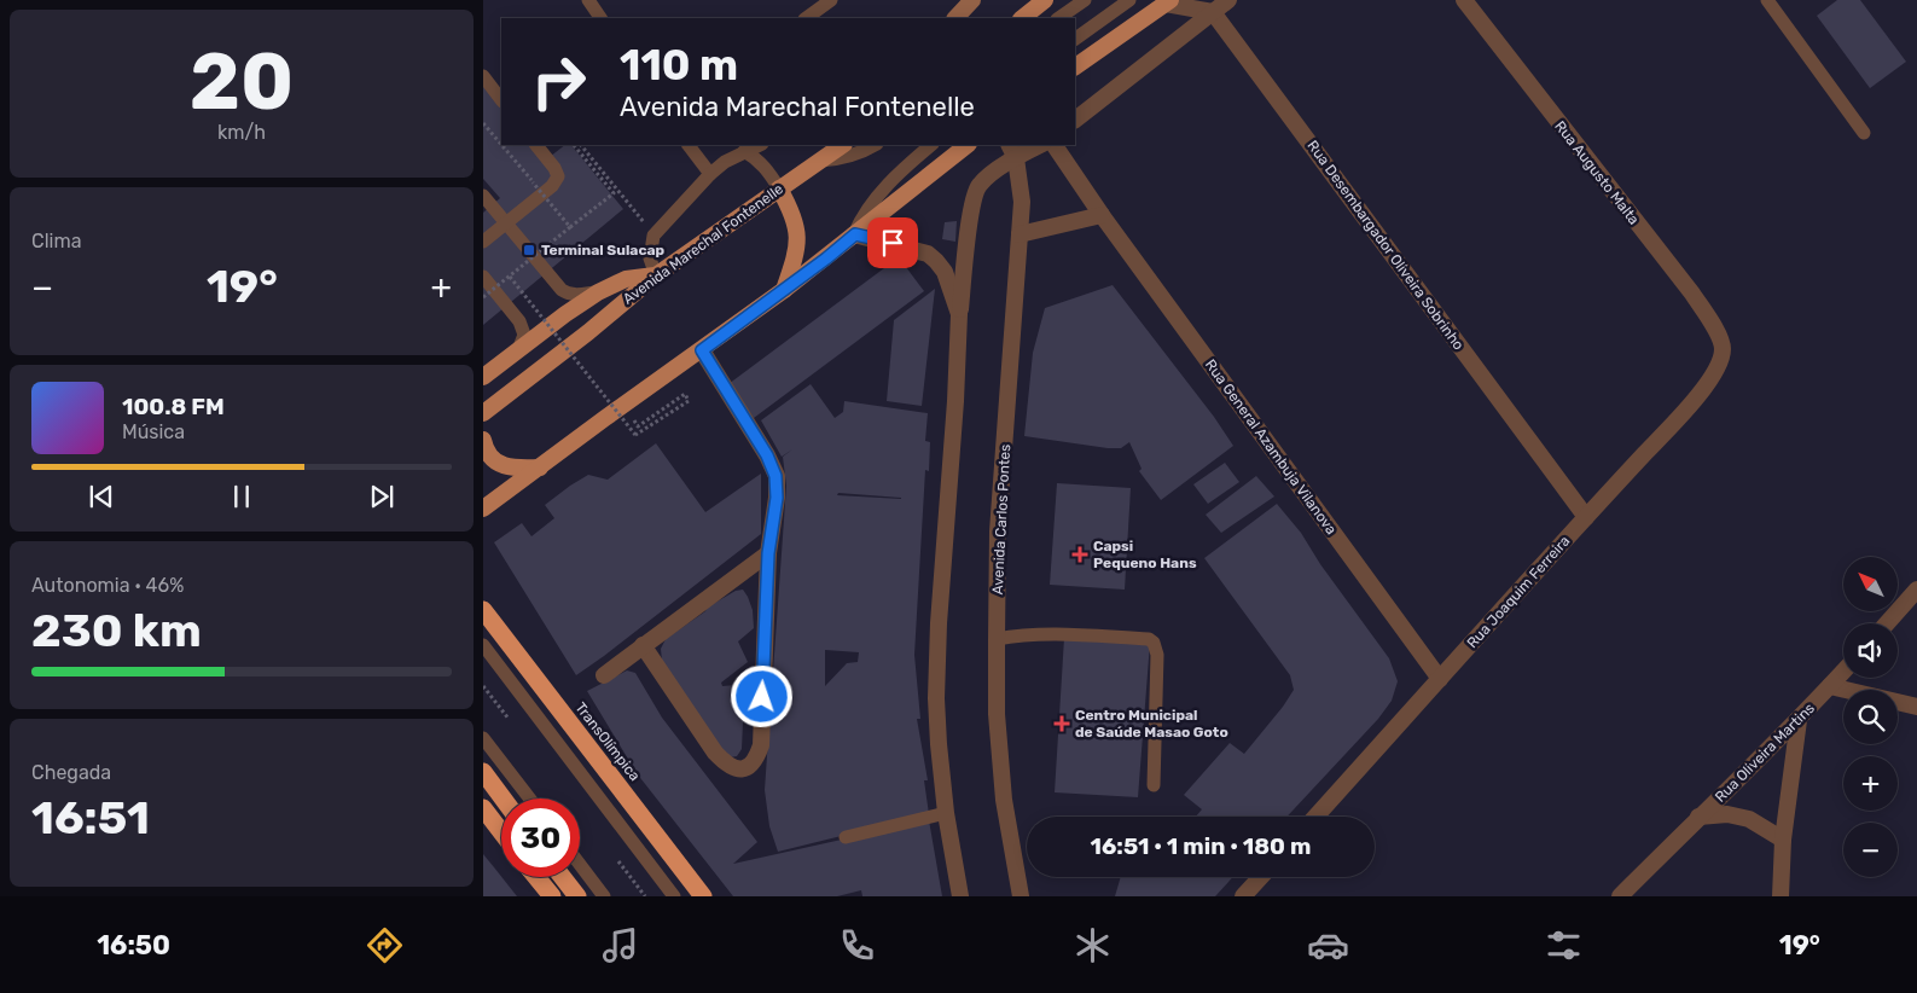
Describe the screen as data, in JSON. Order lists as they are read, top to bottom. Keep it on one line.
{"streets":{"highway":["TransOlímpica"],"main road":["Avenida Marechal Fontenelle"],"street":["Rua Augusto Malta","Rua Desembargador Oliveira Sobrinho","Rua General Azambuja Vilanova","Avenida Carlos Pontes","Rua Joaquim Ferreira","Rua Oliveira Martins"]},"crossings":[["Rua Augusto Malta","Rua Joaquim Ferreira"],["Rua Desembargador Oliveira Sobrinho","Rua Joaquim Ferreira"],["Rua General Azambuja Vilanova","Rua Joaquim Ferreira"]],"places":{"transit":["Terminal Sulacap"],"health":["Capsi Pequeno Hans","Centro Municipal de Saúde Masao Goto"]},"north":"top left","page":{"tile":[["20","km/h"],"Clima",["Autonomia · 46%","230 km"],["Chegada","16:51"]],"turn":["110 m","Avenida Marechal Fontenelle"],"heat":["−","19°","+"],"song":["100.8 FM","Música"],"map_buttons":["+","−"],"limit":"30","trip":"16:51 · 1 min · 180 m","tabs":["16:50","19°"]}}
